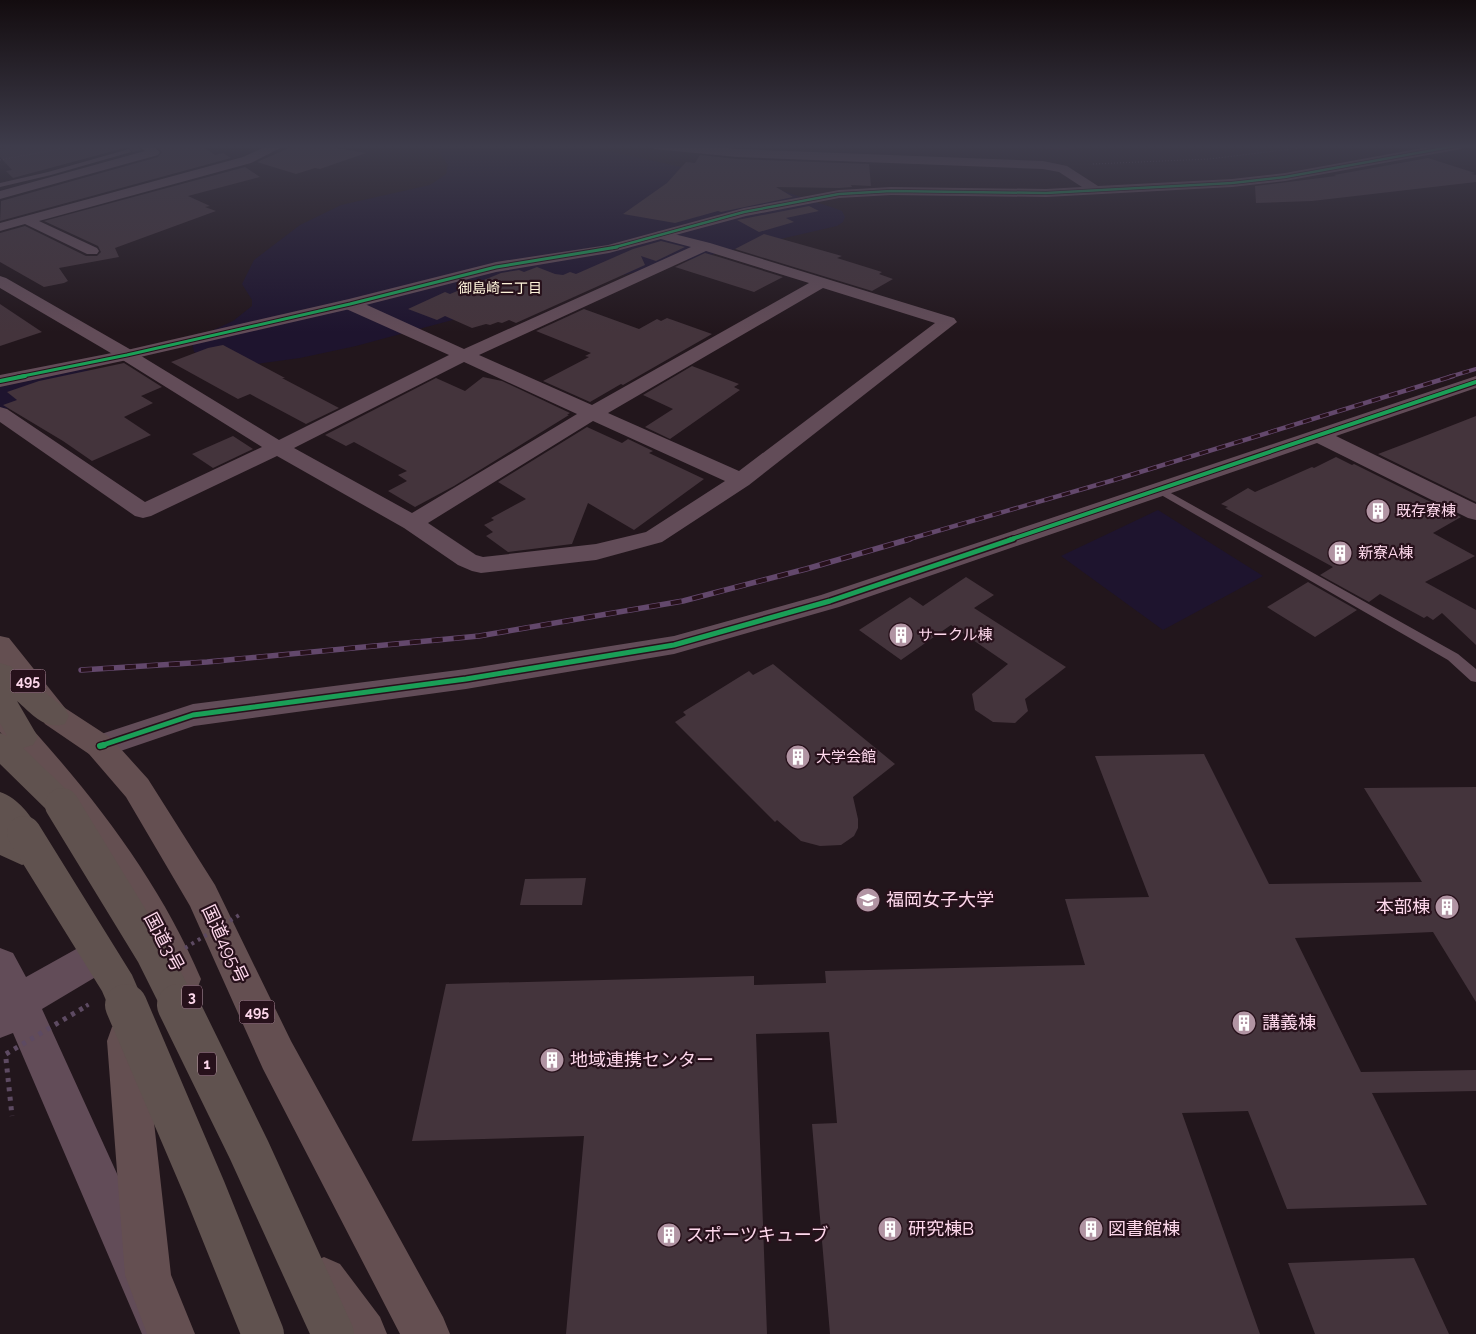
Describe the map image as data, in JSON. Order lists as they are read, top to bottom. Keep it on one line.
{"streets":{"highway":["495","国道3号","国道495号","3","1"]},"crossings":[["国道3号","1"]],"districts":["御島崎二丁目"],"places":{"building":["既存寮棟","新寮A棟","サークル棟","大学会館","本部棟","講義棟","地域連携センター","研究棟B","図書館棟","スポーツキューブ"],"school or university":["福岡女子大学"]}}
